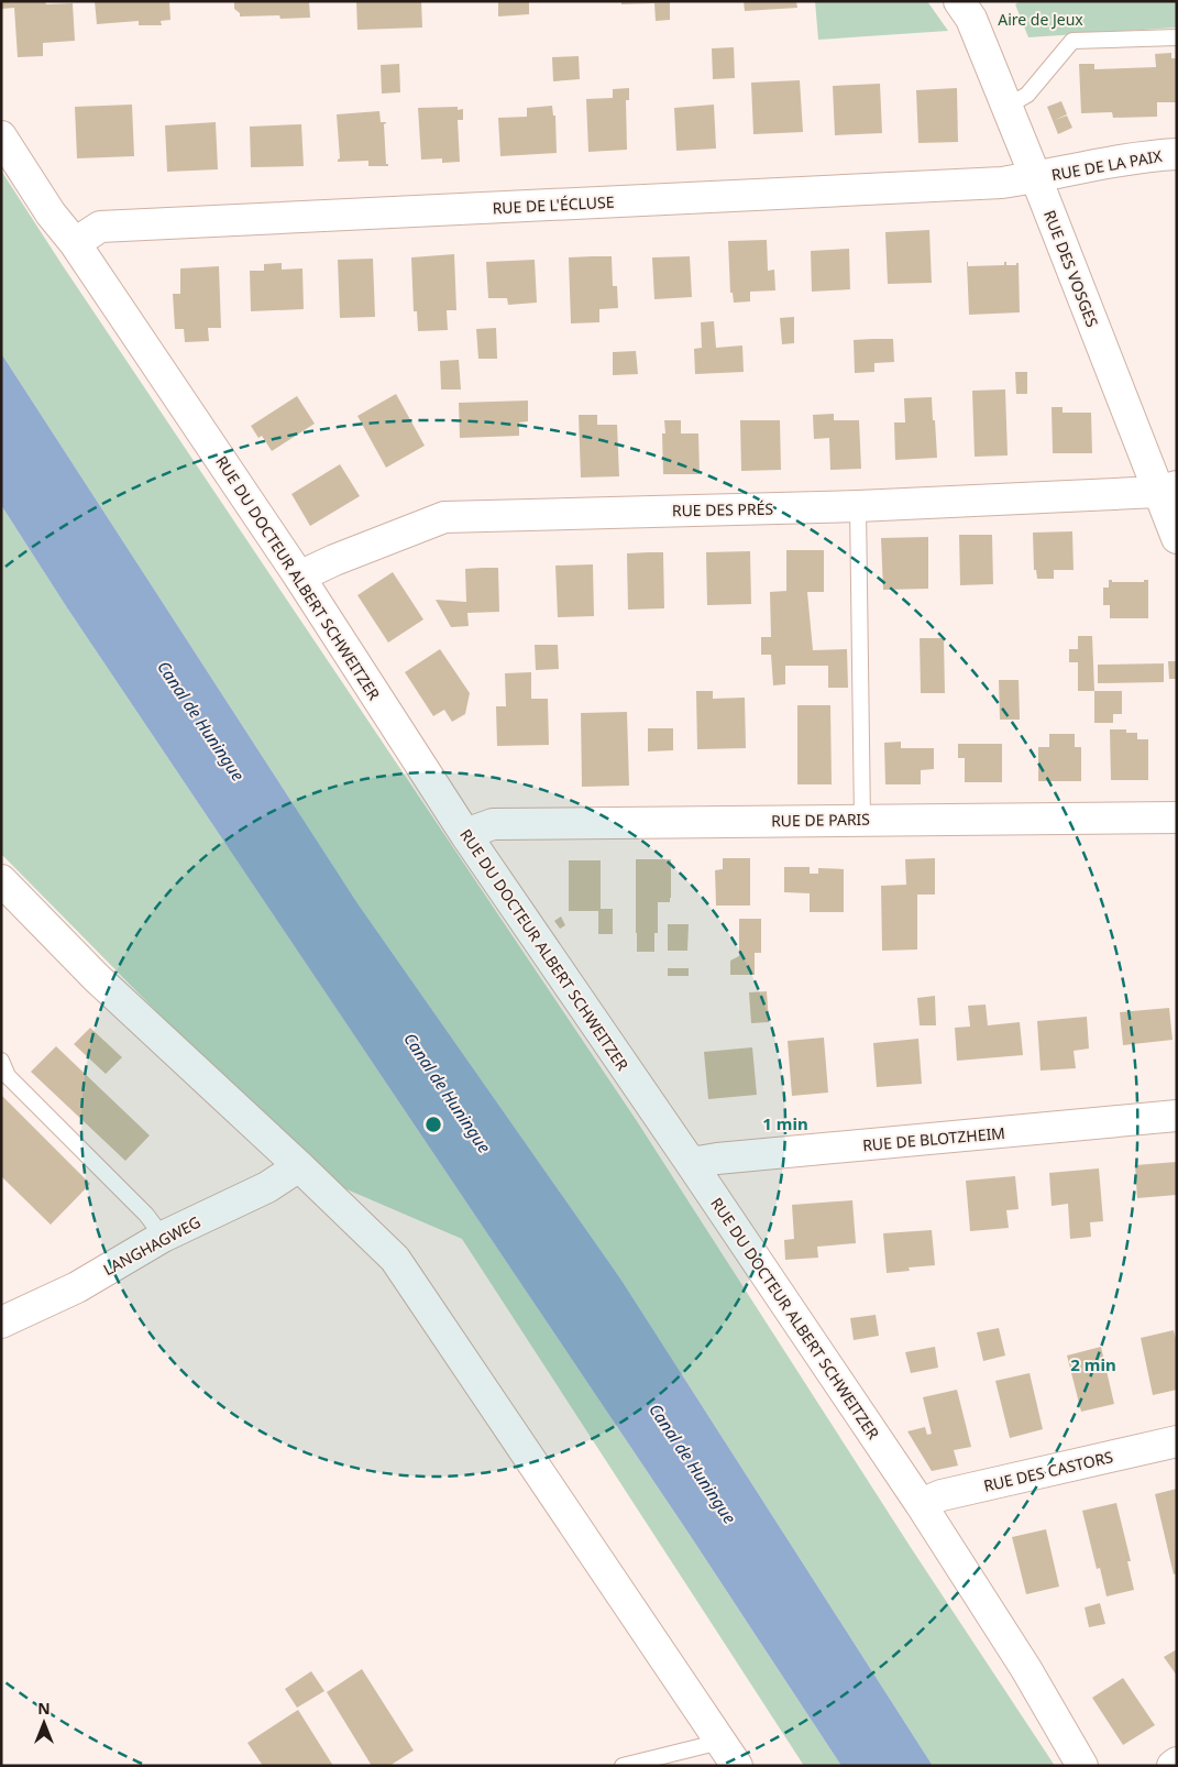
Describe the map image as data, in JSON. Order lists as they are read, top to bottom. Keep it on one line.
{"streets":{"street":["RUE DE LA PAIX","RUE DE L'ÉCLUSE","RUE DES VOSGES","RUE DES PRÉS","RUE DU DOCTEUR ALBERT SCHWEITZER","RUE DE PARIS","RUE DE BLOTZHEIM","LANGHAGWEG","RUE DES CASTORS"]},"crossings":[["RUE DE LA PAIX","RUE DE L'ÉCLUSE"],["RUE DE LA PAIX","RUE DES VOSGES"],["RUE DE L'ÉCLUSE","RUE DES VOSGES"],["RUE DE L'ÉCLUSE","RUE DU DOCTEUR ALBERT SCHWEITZER"],["RUE DES VOSGES","RUE DES PRÉS"],["RUE DES PRÉS","RUE DU DOCTEUR ALBERT SCHWEITZER"],["RUE DU DOCTEUR ALBERT SCHWEITZER","RUE DE PARIS"],["RUE DU DOCTEUR ALBERT SCHWEITZER","RUE DE BLOTZHEIM"],["RUE DU DOCTEUR ALBERT SCHWEITZER","RUE DES CASTORS"]],"water":["Canal de Huningue"],"parks":["Aire de Jeux"],"north":"top","rings":["1 min","2 min"]}
